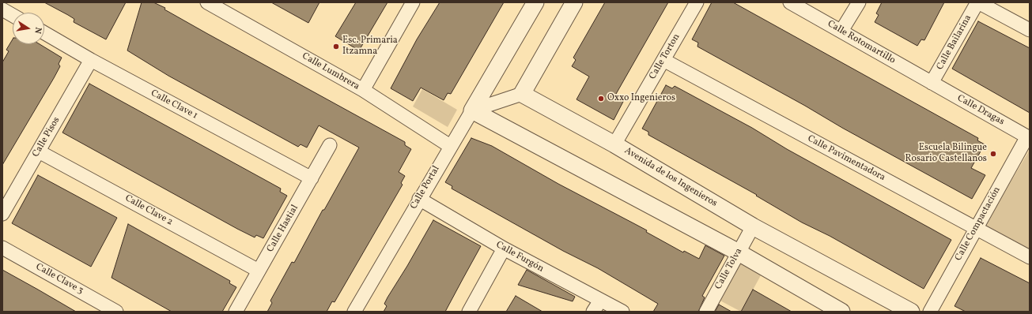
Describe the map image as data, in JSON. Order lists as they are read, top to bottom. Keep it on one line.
{"streets":{"street":["Calle Rotomartillo","Calle Bailarina","Calle Torton","Calle Lumbrera","Calle Clave 1","Calle Dragas","Calle Pisos","Calle Pavimentadora","Avenida de los Ingenieros","Calle Portal","Calle Clave 2","Calle Compactación","Calle Hastial","Calle Furgón","Calle Tolva","Calle Clave 3"]},"crossings":[["Calle Rotomartillo","Calle Bailarina"],["Calle Rotomartillo","Calle Dragas"],["Calle Bailarina","Calle Dragas"],["Calle Torton","Calle Pavimentadora"],["Calle Torton","Avenida de los Ingenieros"],["Calle Lumbrera","Calle Portal"],["Calle Clave 1","Calle Pisos"],["Calle Clave 1","Calle Hastial"],["Calle Dragas","Calle Compactación"],["Calle Pisos","Calle Clave 2"],["Calle Pavimentadora","Calle Compactación"],["Avenida de los Ingenieros","Calle Tolva"],["Calle Portal","Calle Furgón"],["Calle Clave 2","Calle Hastial"]],"places":["Esc. Primaria Itzamna","Oxxo Ingenieros","Escuela Bilingue Rosario Castellanos"],"north":"right"}
